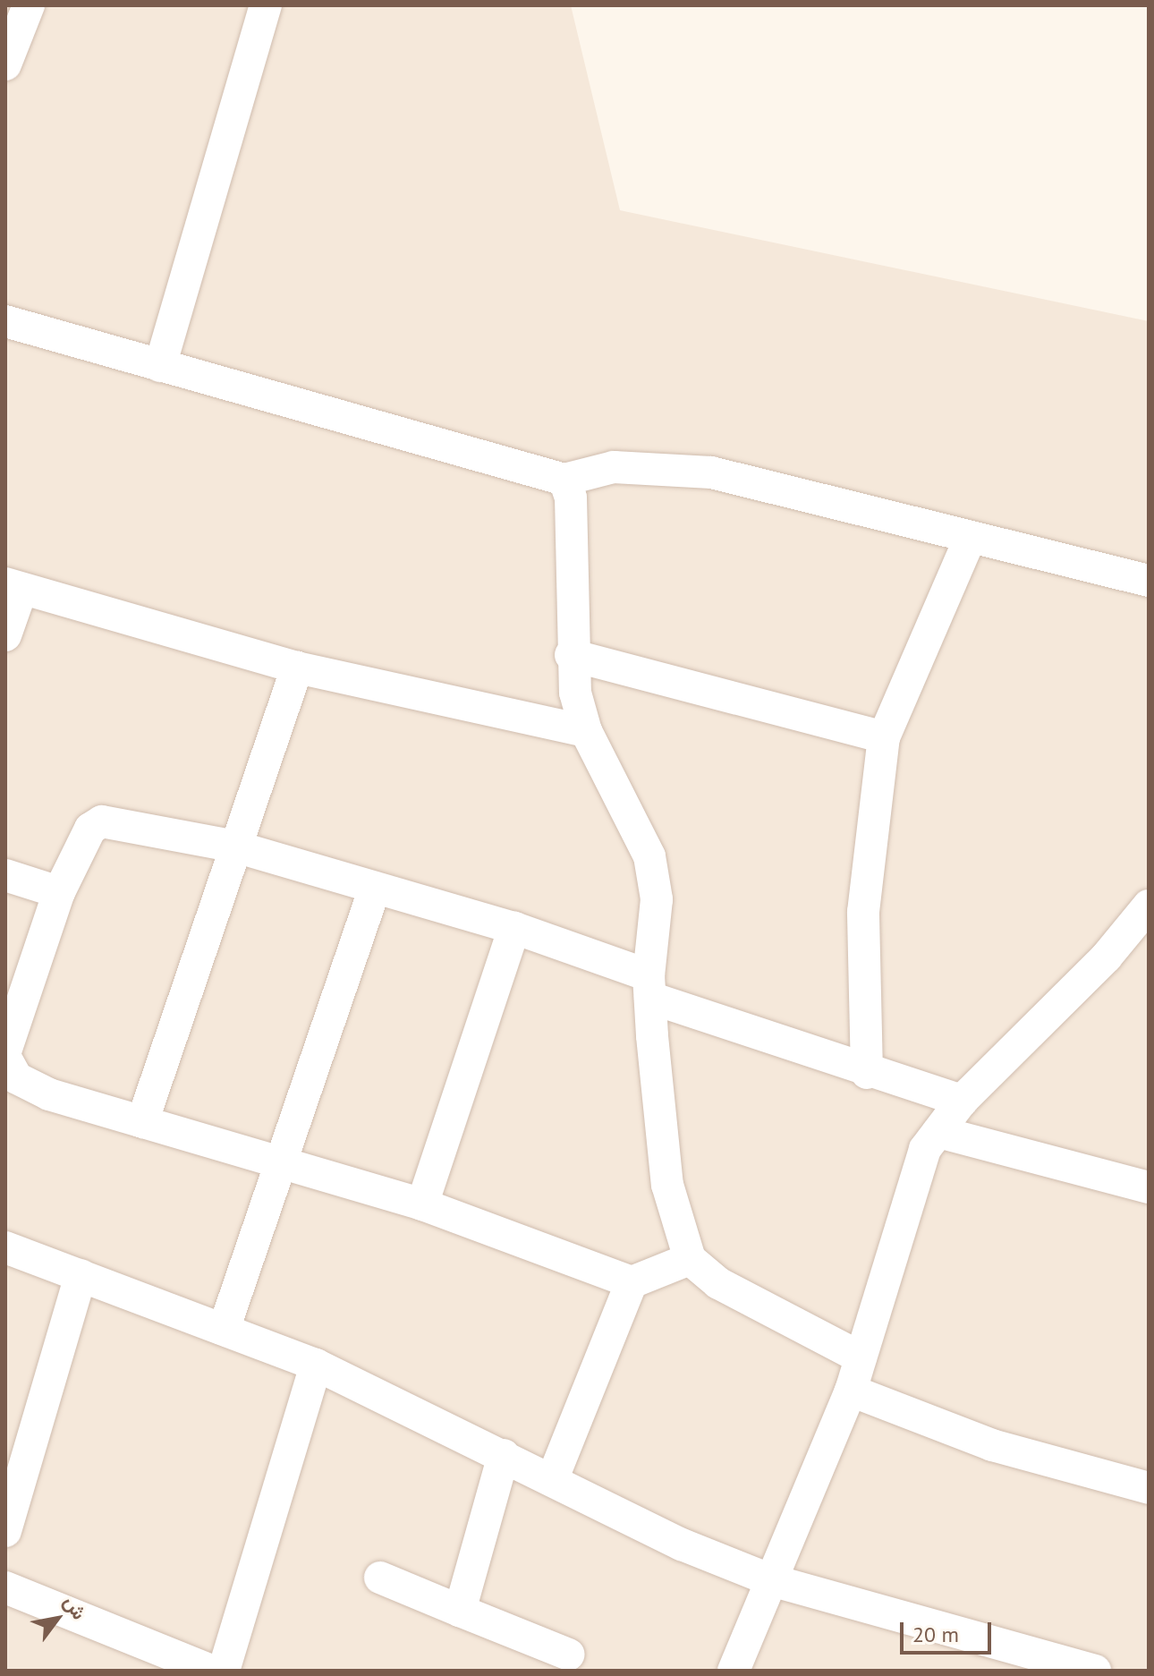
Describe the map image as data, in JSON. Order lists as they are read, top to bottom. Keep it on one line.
{"scale_bar":"20 m","north":"top right"}
